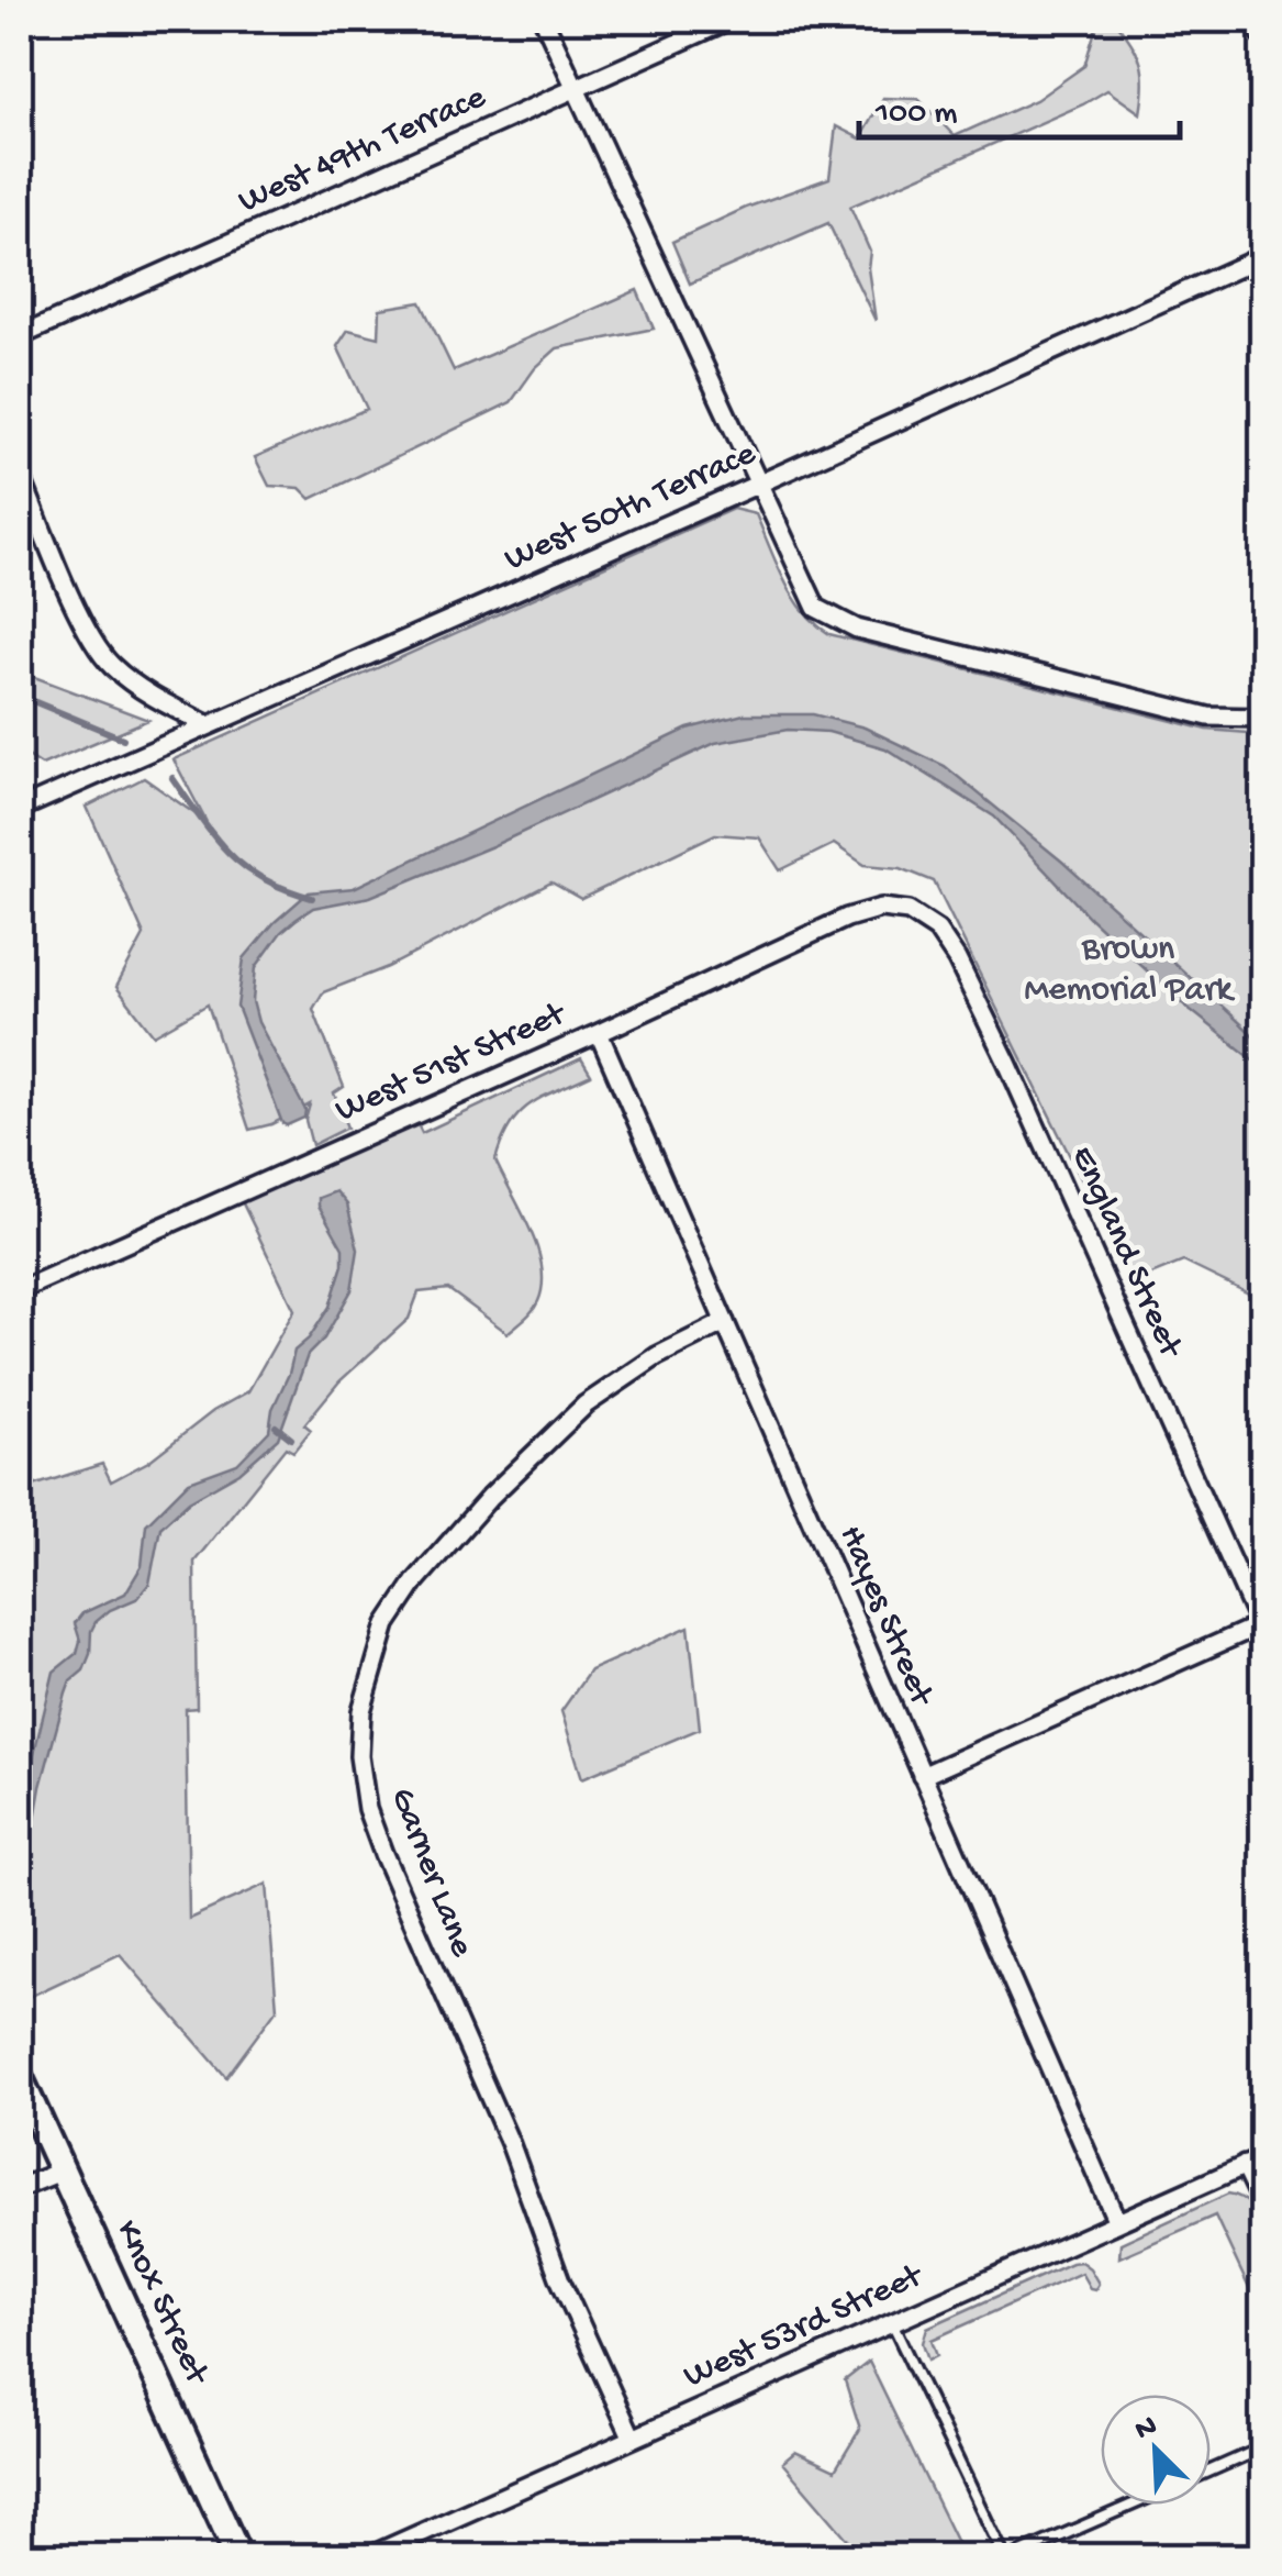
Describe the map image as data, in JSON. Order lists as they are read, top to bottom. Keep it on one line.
{"streets":{"street":["West 49th Terrace","West 50th Terrace","West 51st Street","England Street","Hayes Street","Garner Lane","Knox Street","West 53rd Street"]},"crossings":[["West 51st Street","England Street"],["West 51st Street","Hayes Street"],["Hayes Street","Garner Lane"],["Hayes Street","West 53rd Street"],["Garner Lane","West 53rd Street"]],"parks":["Brown Memorial Park"],"scale_bar":"100 m","north":"top left"}
